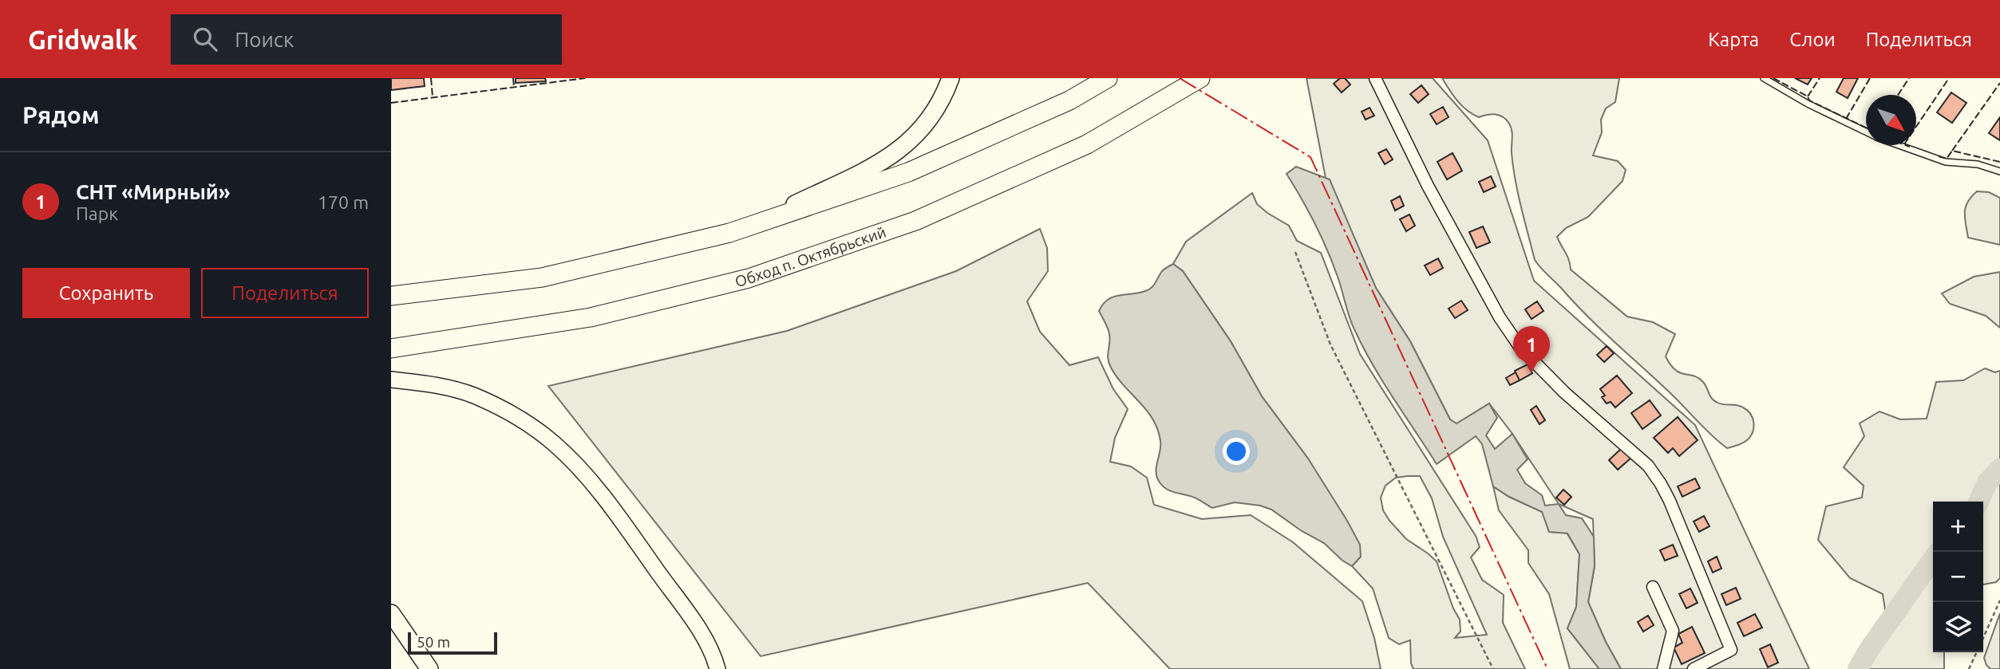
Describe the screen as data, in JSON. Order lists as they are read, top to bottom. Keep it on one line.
{"streets":{"highway":["Обход п. Октябрьский"]},"scale_bar":"50 m","north":"bottom right","page":{"header":"Gridwalk","search":"Поиск","nav":["Карта","Слои","Поделиться"],"heading":"Рядом","list":[{"mark":"1","name":"СНТ «Мирный»","note":"Парк","value":"170 m"}],"buttons":["Сохранить","Поделиться"],"pins":"1","map_buttons":["+","−"],"scale":"50 m"}}
